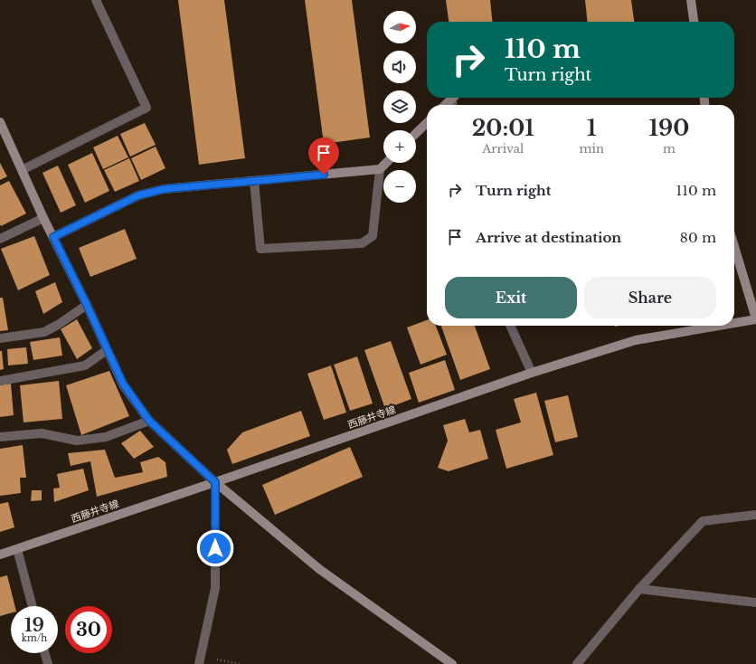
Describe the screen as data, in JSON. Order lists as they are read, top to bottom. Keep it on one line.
{"streets":{"street":["西藤井寺線"]},"north":"right","page":{"map_buttons":["+","−"],"turn":["110 m","Turn right"],"eta":["20:01","Arrival","1","min","190","m"],"list":[{"name":"Turn right","value":"110 m"},{"name":"Arrive at destination","value":"80 m"}],"buttons":["Exit","Share"],"speed":"19 km/h","limit":"30"}}
